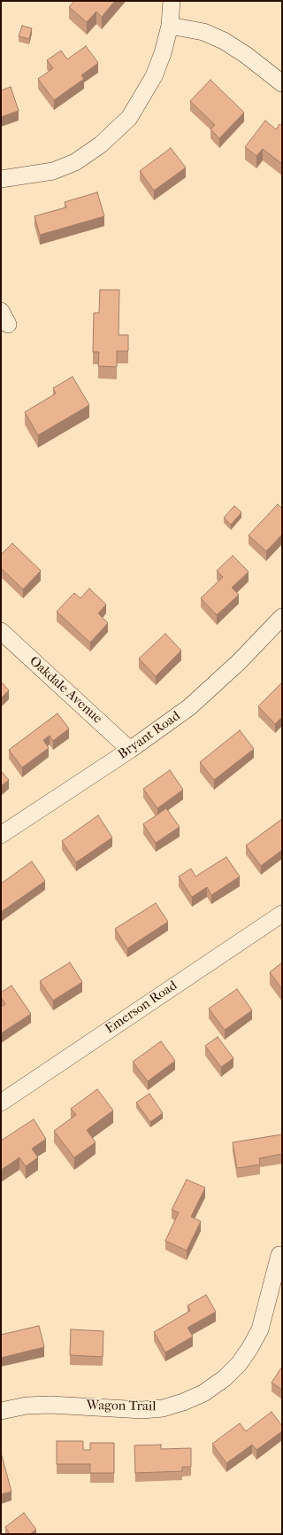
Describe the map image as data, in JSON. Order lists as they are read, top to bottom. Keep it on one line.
{"streets":{"street":["Oakdale Avenue","Bryant Road","Emerson Road","Wagon Trail"]},"crossings":[["Oakdale Avenue","Bryant Road"]]}
